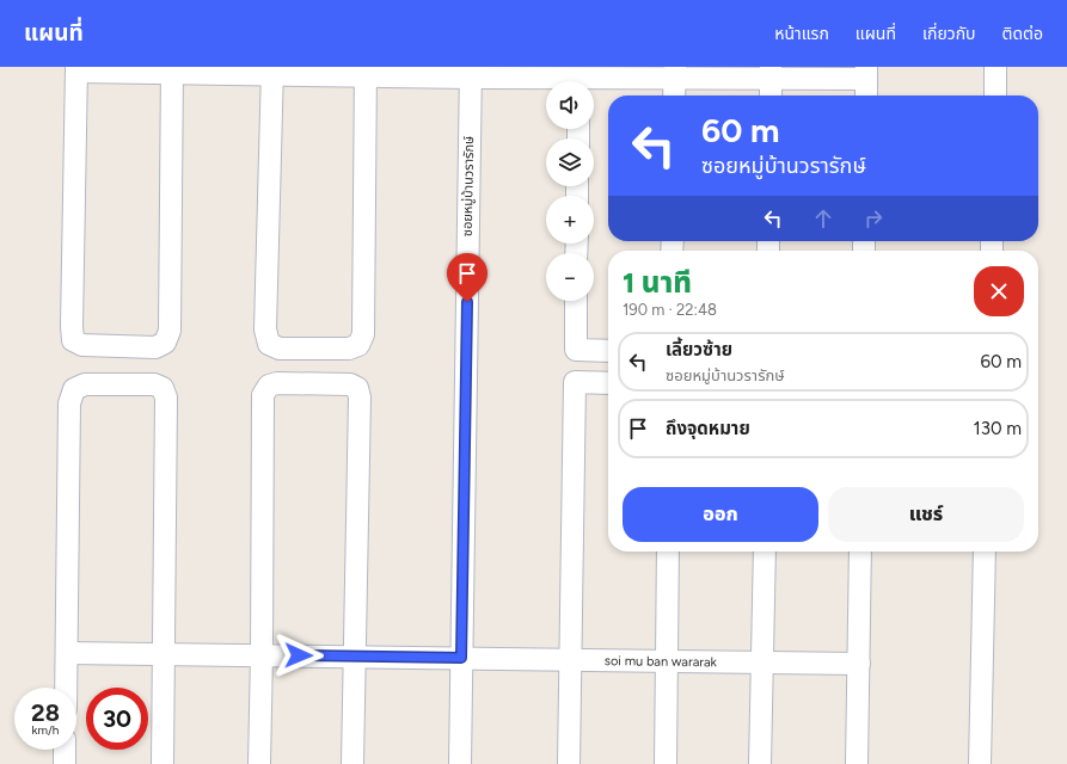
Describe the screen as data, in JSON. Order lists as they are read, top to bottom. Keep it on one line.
{"streets":{"street":["ซอยหมู่บ้านวรารักษ์","soi mu ban wararak"]},"crossings":[["ซอยหมู่บ้านวรารักษ์","soi mu ban wararak"]],"page":{"header":"แผนที่","nav":["หน้าแรก","แผนที่","เกี่ยวกับ","ติดต่อ"],"map_buttons":["+","−"],"turn":["60 m","ซอยหมู่บ้านวรารักษ์"],"heading":["1 นาที","190 m · 22:48"],"list":[{"name":"เลี้ยวซ้าย","note":"ซอยหมู่บ้านวรารักษ์","value":"60 m"},{"name":"ถึงจุดหมาย","value":"130 m"}],"buttons":["ออก","แชร์"],"speed":"28 km/h","limit":"30"}}
